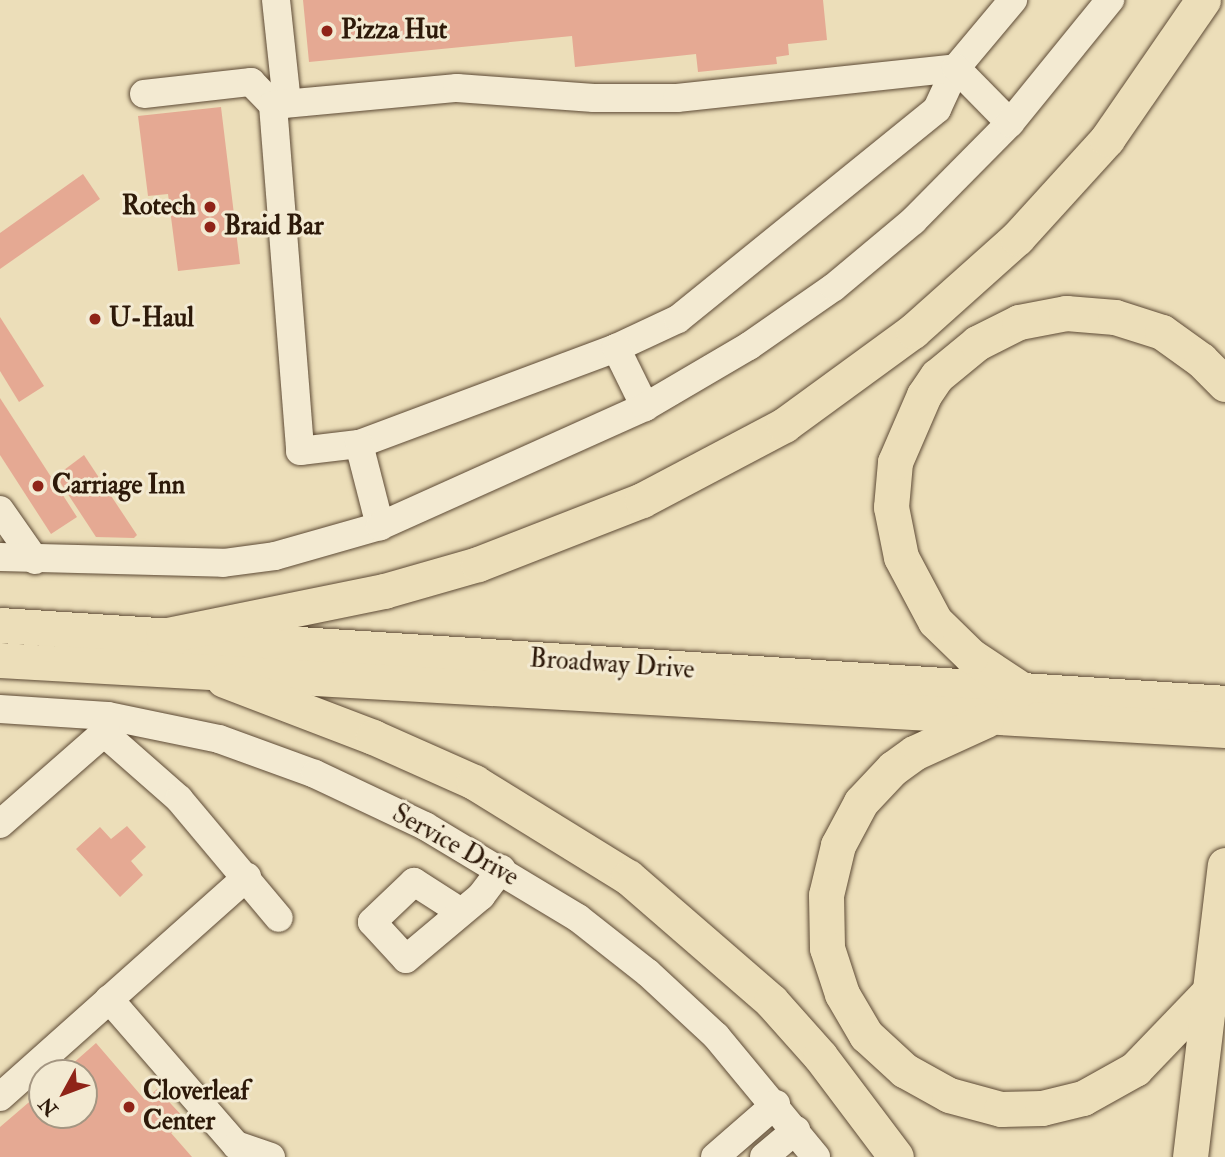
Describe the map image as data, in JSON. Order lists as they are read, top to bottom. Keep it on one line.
{"streets":{"main road":["Broadway Drive"],"street":["Service Drive"]},"places":["Pizza Hut","Rotech","Braid Bar","U-Haul","Carriage Inn","Cloverleaf Center"],"north":"bottom left"}
